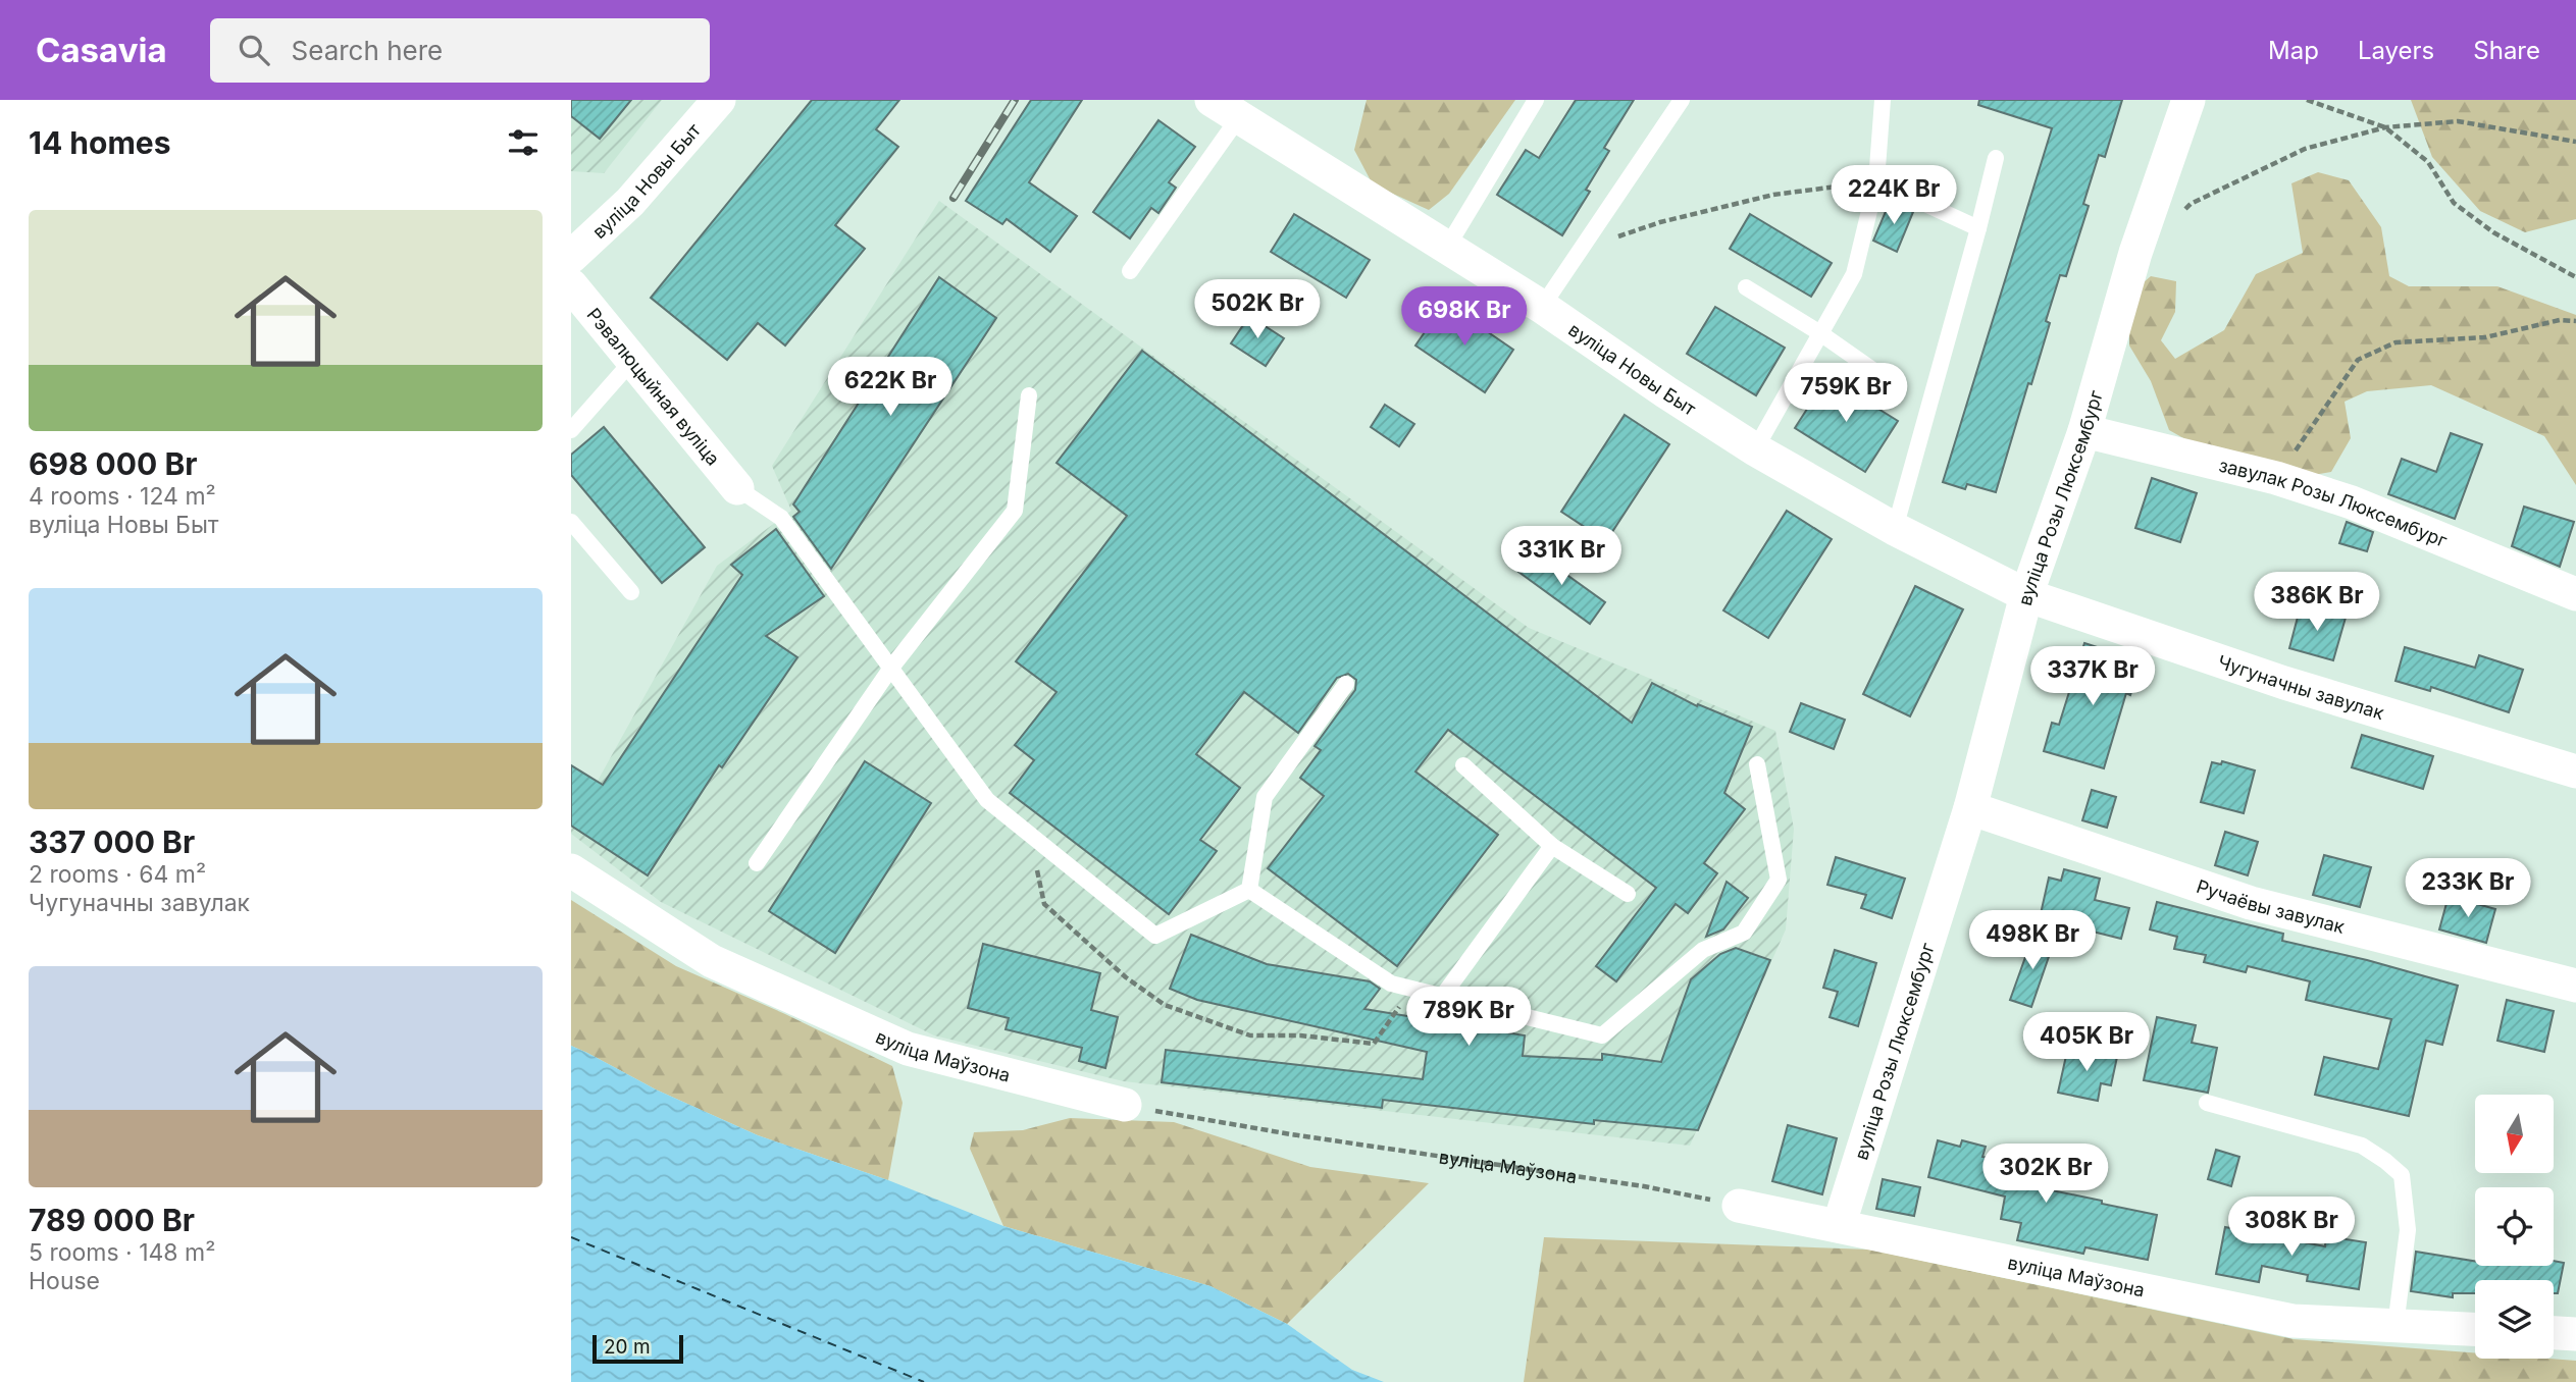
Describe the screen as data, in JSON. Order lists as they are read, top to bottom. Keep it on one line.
{"streets":{"street":["вуліца Новы Быт","Рэвалюцыйная вуліца","вуліца Розы Люксембург","завулак Розы Люксембург","Чугуначны завулак","Ручаёвы завулак","вуліца Маўзона"]},"crossings":[["вуліца Новы Быт","вуліца Розы Люксембург"],["вуліца Новы Быт","Чугуначны завулак"],["вуліца Розы Люксембург","завулак Розы Люксембург"],["вуліца Розы Люксембург","Чугуначны завулак"],["вуліца Розы Люксембург","Ручаёвы завулак"],["вуліца Розы Люксембург","вуліца Маўзона"]],"scale_bar":"20 m","north":"bottom","page":{"header":"Casavia","search":"Search here","nav":["Map","Layers","Share"],"heading":"14 homes","price":["224K Br","502K Br","698K Br","622K Br","759K Br","331K Br","386K Br","337K Br","233K Br","498K Br","789K Br","405K Br","302K Br","308K Br"],"list":[{"name":"698 000 Br","note":"4 rooms · 124 m² · вуліца Новы Быт"},{"name":"337 000 Br","note":"2 rooms · 64 m² · Чугуначны завулак"},{"name":"789 000 Br","note":"5 rooms · 148 m² · House"}],"scale":"20 m"}}
